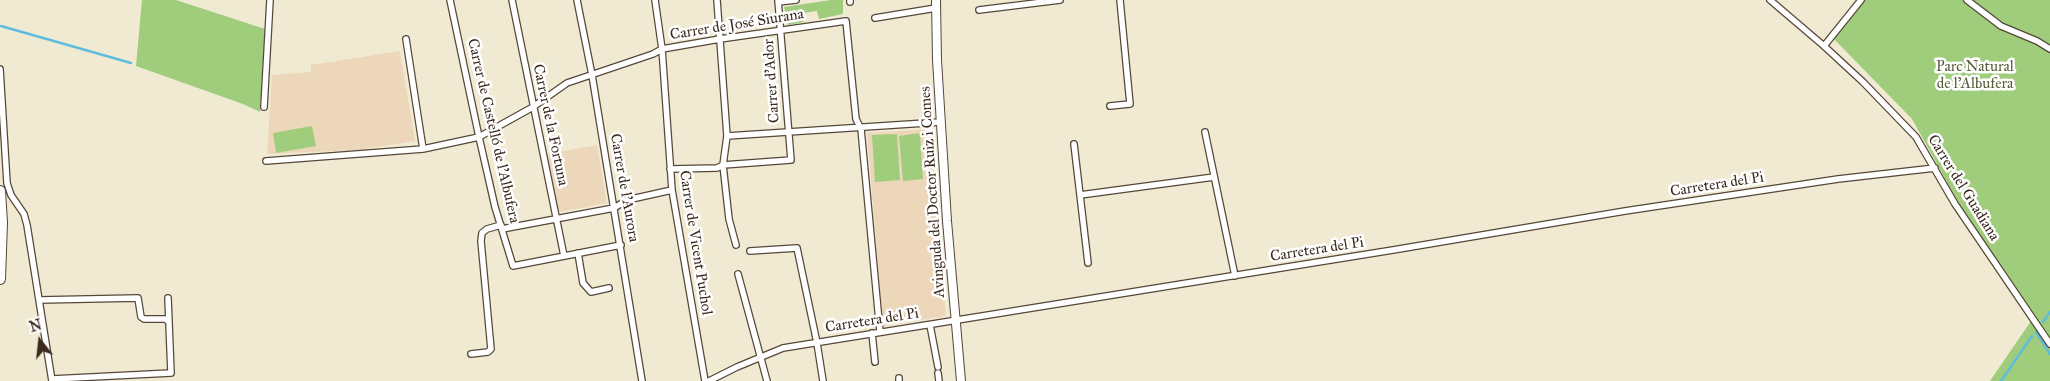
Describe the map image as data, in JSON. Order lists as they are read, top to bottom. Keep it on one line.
{"streets":{"street":["Carrer de José Siurana","Carrer d'Ador","Carrer de la Fortuna","Carrer de Castelló de l'Albufera","Carretera del Pi","Carrer de l'Aurora","Carrer del Guadiana","Avinguda del Doctor Ruiz i Comes","Carrer de Vicent Puchol"]},"crossings":[["Carrer de José Siurana","Carrer d'Ador"],["Carrer de José Siurana","Carrer de la Fortuna"],["Carrer de José Siurana","Carrer de Castelló de l'Albufera"],["Carrer de José Siurana","Carrer de l'Aurora"],["Carrer de José Siurana","Carrer de Vicent Puchol"],["Carrer de la Fortuna","Carrer de Castelló de l'Albufera"],["Carretera del Pi","Carrer del Guadiana"],["Carretera del Pi","Avinguda del Doctor Ruiz i Comes"]],"parks":["Parc Natural de l'Albufera"],"north":"top"}
